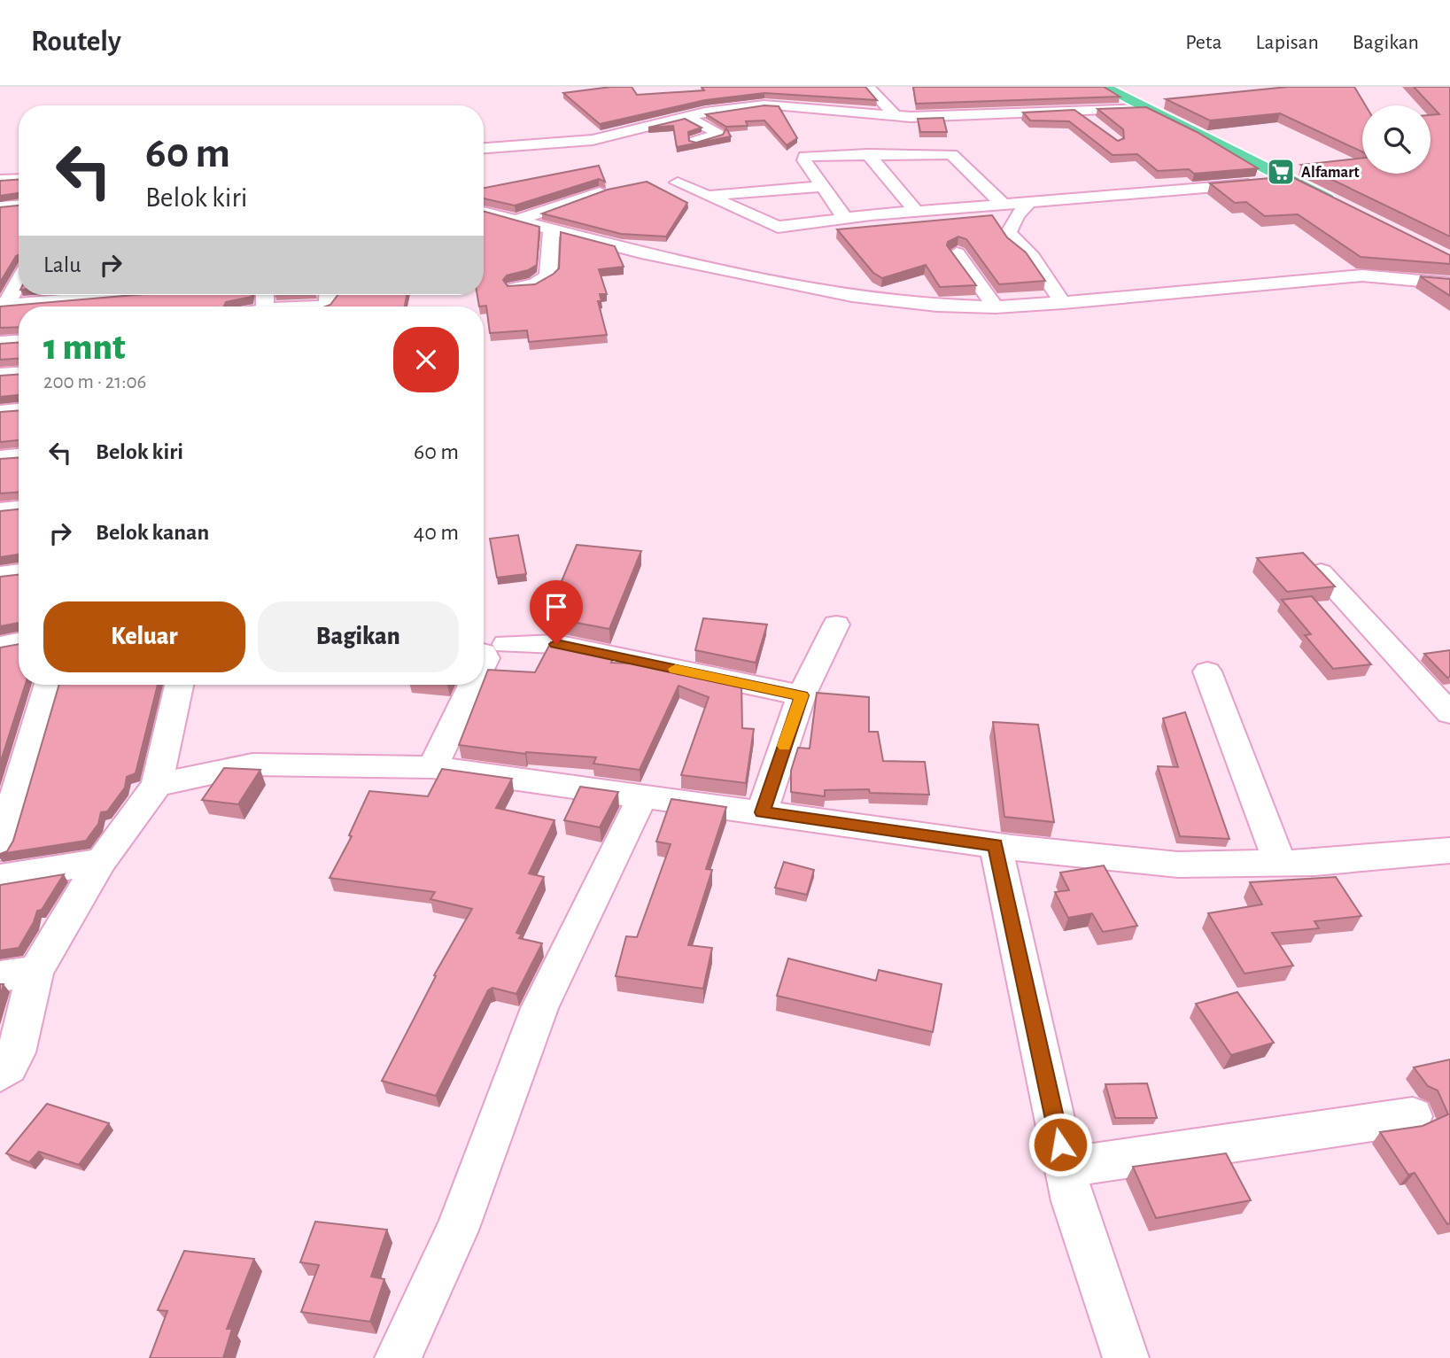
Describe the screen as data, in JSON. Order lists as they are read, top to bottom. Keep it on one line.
{"places":{"supermarket":["Alfamart"]},"page":{"header":"Routely","nav":["Peta","Lapisan","Bagikan"],"turn":["60 m","Belok kiri"],"then":"Lalu","heading":["1 mnt","200 m · 21:06"],"list":[{"name":"Belok kiri","value":"60 m"},{"name":"Belok kanan","value":"40 m"}],"buttons":["Keluar","Bagikan"]}}
